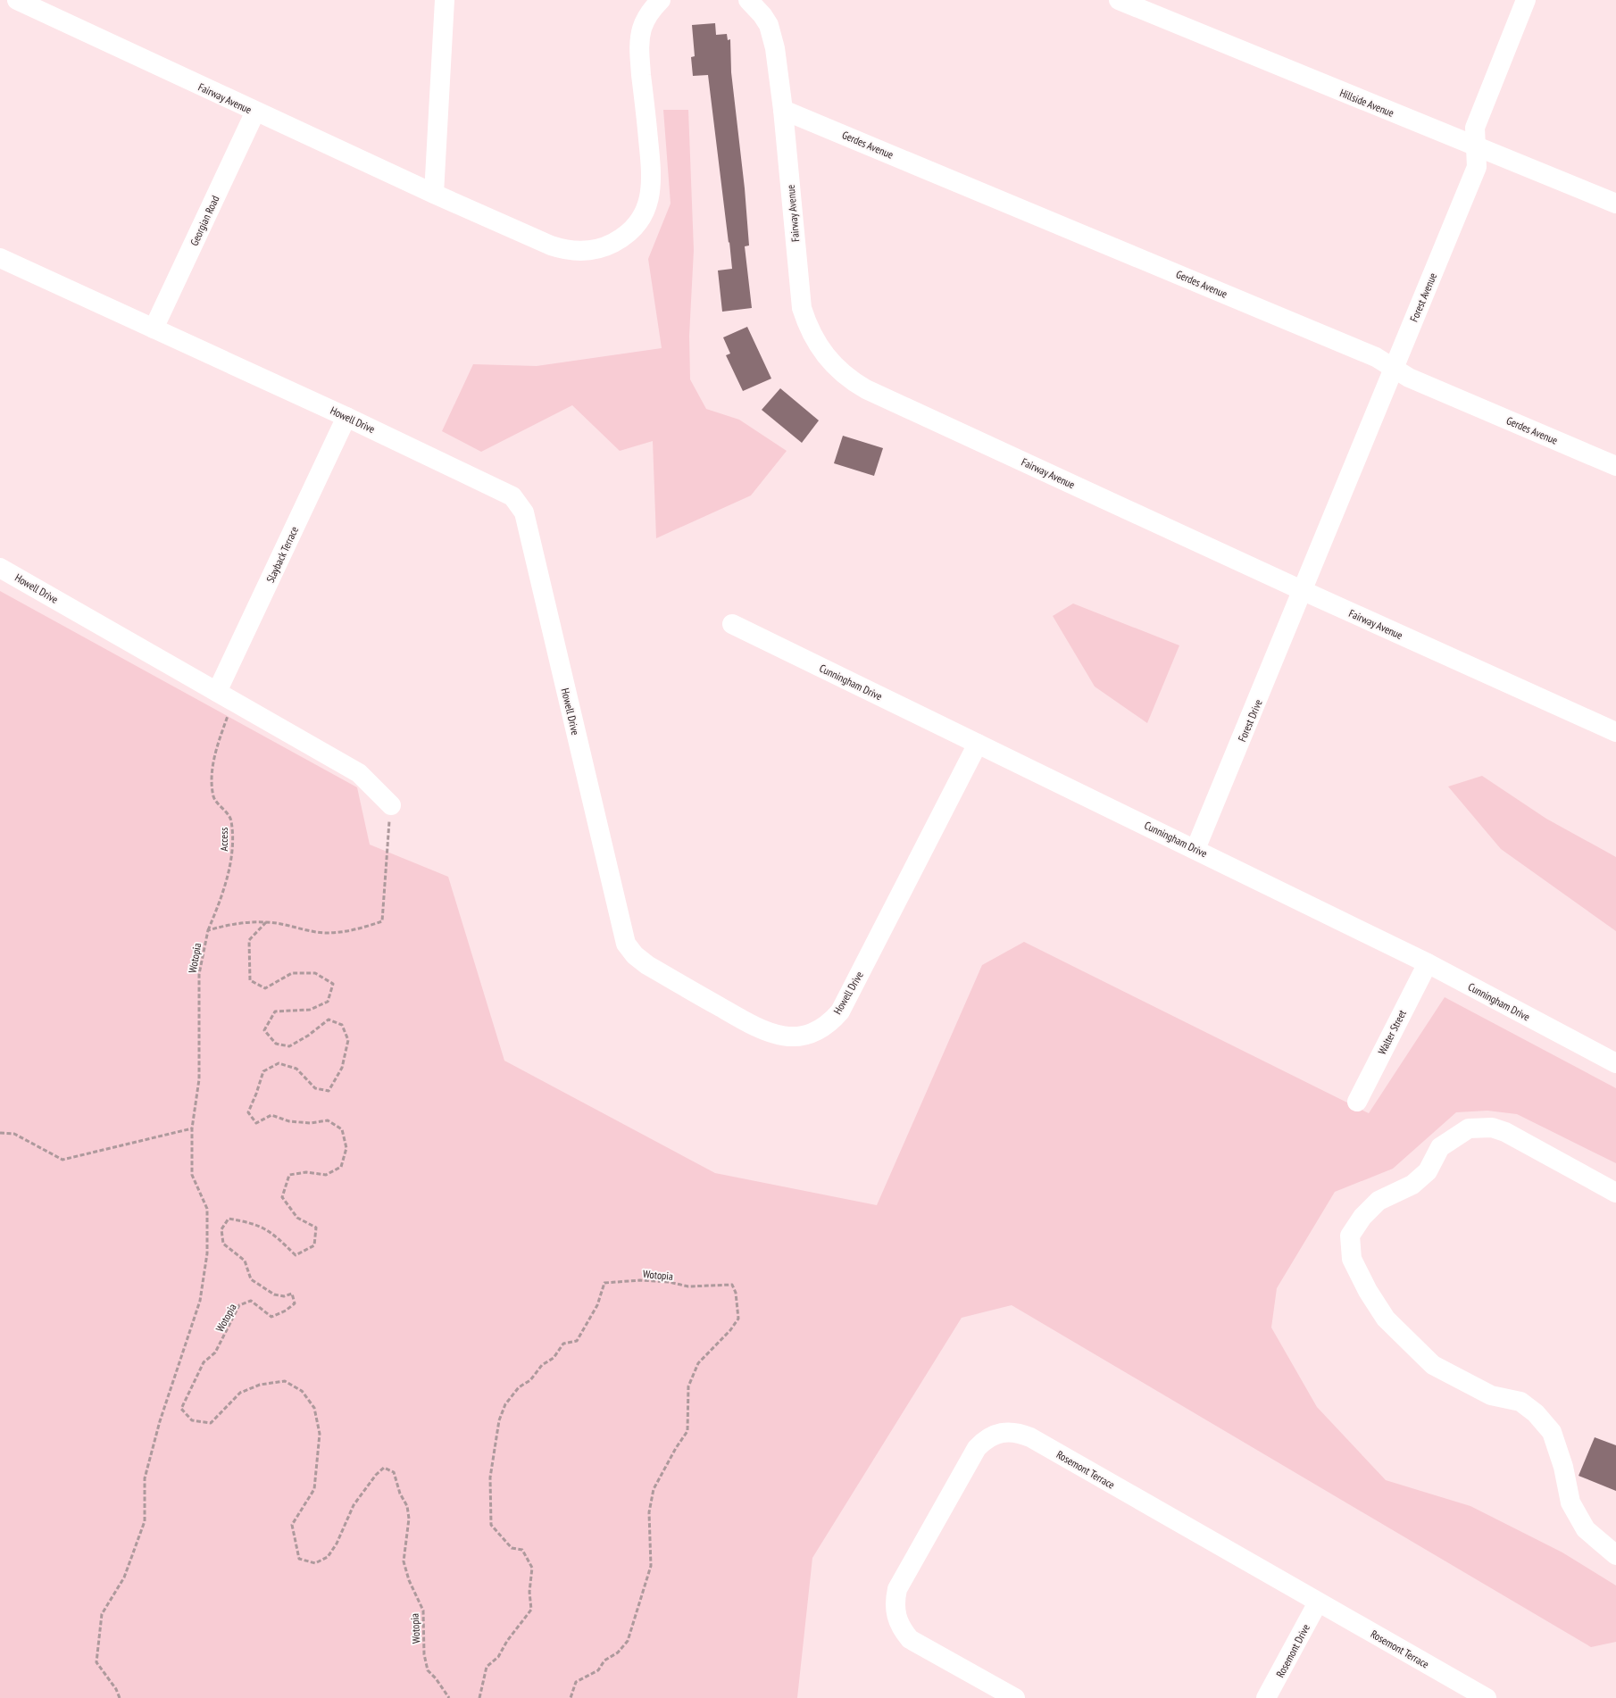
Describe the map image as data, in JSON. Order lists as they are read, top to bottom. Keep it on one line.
{"streets":{"street":["Fairway Avenue","Hillside Avenue","Gerdes Avenue","Georgian Road","Forest Avenue","Howell Drive","Slayback Terrace","Cunningham Drive","Forest Drive","Walter Street","Rosemont Terrace","Rosemont Drive"],"path":["Access","Wotopia"]},"crossings":[["Fairway Avenue","Gerdes Avenue"],["Fairway Avenue","Georgian Road"],["Fairway Avenue","Forest Avenue"],["Fairway Avenue","Forest Drive"],["Hillside Avenue","Forest Avenue"],["Gerdes Avenue","Forest Avenue"],["Georgian Road","Howell Drive"],["Forest Avenue","Forest Drive"],["Howell Drive","Slayback Terrace"],["Howell Drive","Cunningham Drive"],["Howell Drive","Access"],["Howell Drive","Wotopia"],["Slayback Terrace","Access"],["Cunningham Drive","Forest Drive"],["Cunningham Drive","Walter Street"],["Access","Wotopia"],["Rosemont Terrace","Rosemont Drive"]]}
